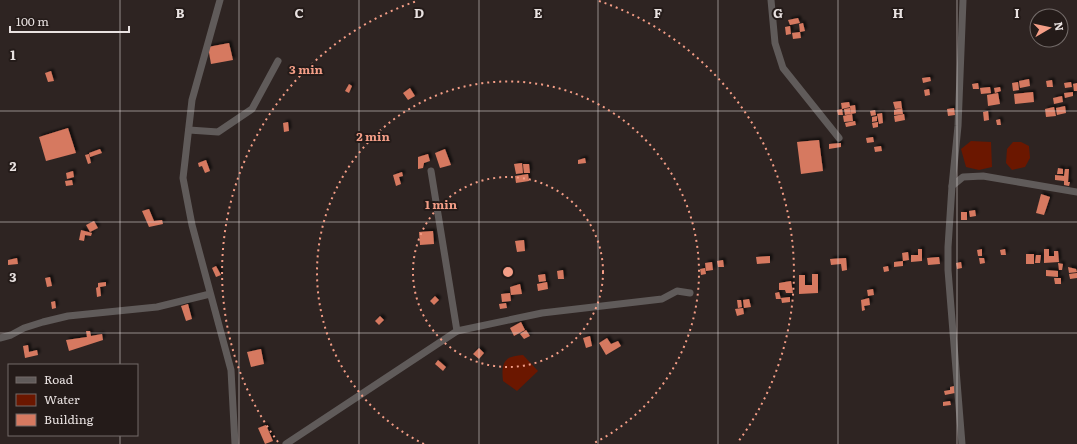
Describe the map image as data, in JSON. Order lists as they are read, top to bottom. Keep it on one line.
{"legend":["Road","Water","Building"],"scale_bar":"100 m","north":"right","grid":{"columns":["B","C","D","E","F","G","H","I"],"rows":["1","2","3"]},"rings":["3 min","2 min","1 min"]}
